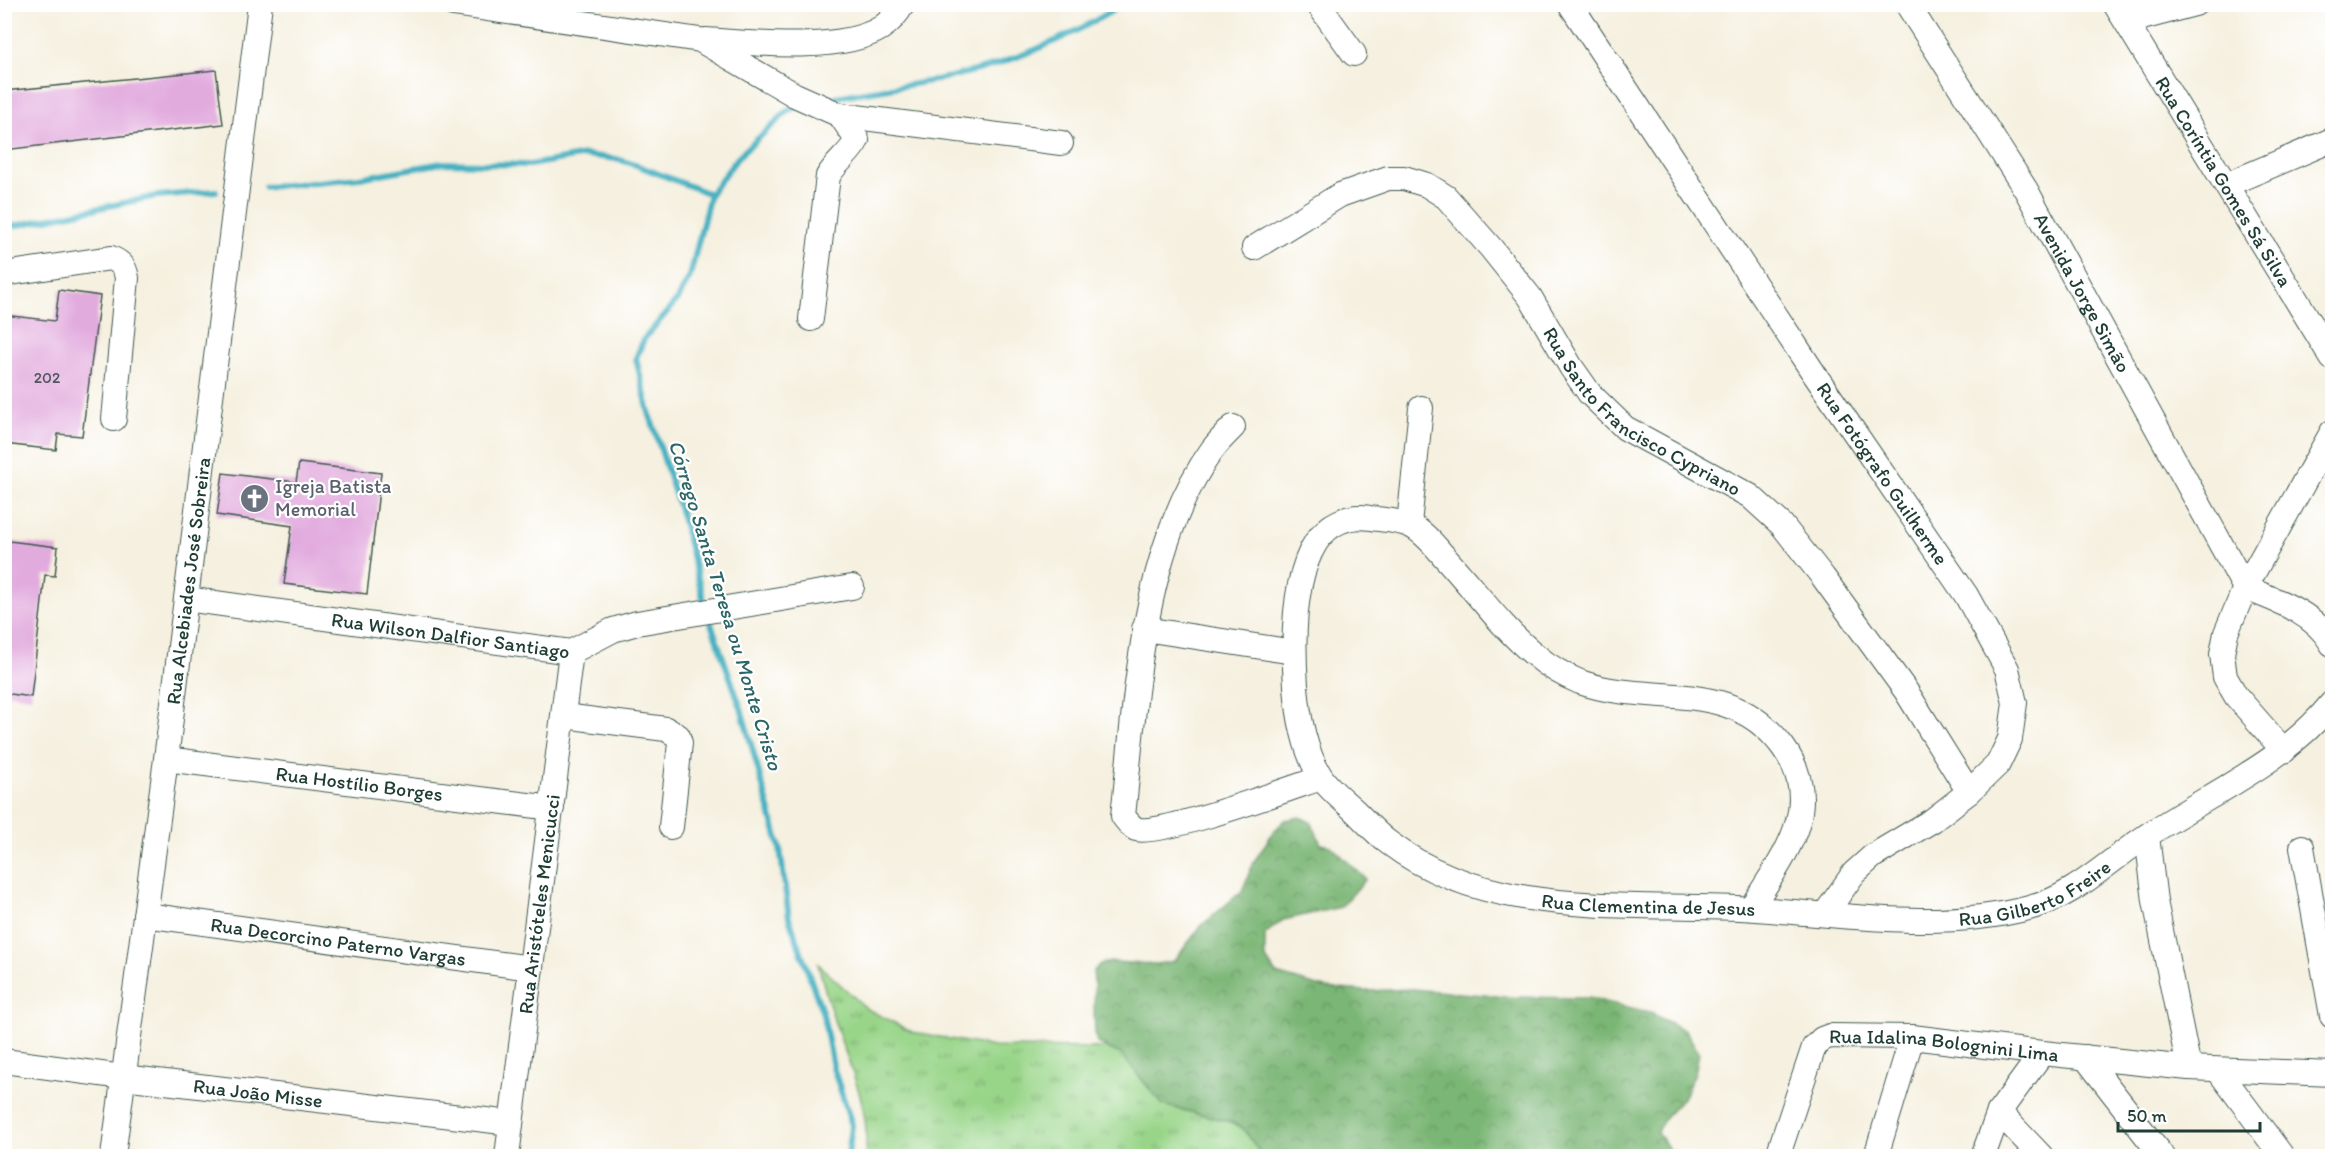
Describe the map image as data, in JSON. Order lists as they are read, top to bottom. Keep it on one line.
{"streets":{"street":["Rua Coríntia Gomes Sá Silva","Avenida Jorge Simão","Rua Santo Francisco Cypriano","Rua Fotógrafo Guilherme","Rua Alcebiades José Sobreira","Rua Wilson Dalfior Santiago","Rua Hostílio Borges","Rua Gilberto Freire","Rua Clementina de Jesus","Rua Aristóteles Menicucci","Rua Decorcino Paterno Vargas","Rua Idalina Bolognini Lima","Rua João Misse"]},"crossings":[["Rua Santo Francisco Cypriano","Rua Fotógrafo Guilherme"],["Rua Fotógrafo Guilherme","Rua Gilberto Freire"],["Rua Alcebiades José Sobreira","Rua Wilson Dalfior Santiago"],["Rua Alcebiades José Sobreira","Rua Hostílio Borges"],["Rua Alcebiades José Sobreira","Rua Decorcino Paterno Vargas"],["Rua Alcebiades José Sobreira","Rua João Misse"],["Rua Wilson Dalfior Santiago","Rua Aristóteles Menicucci"],["Rua Hostílio Borges","Rua Aristóteles Menicucci"],["Rua Gilberto Freire","Rua Clementina de Jesus"],["Rua Aristóteles Menicucci","Rua Decorcino Paterno Vargas"],["Rua Aristóteles Menicucci","Rua João Misse"]],"water":["Córrego Santa Teresa ou Monte Cristo"],"places":{"church":["Igreja Batista Memorial"]},"house_numbers":["202"],"scale_bar":"50 m"}
